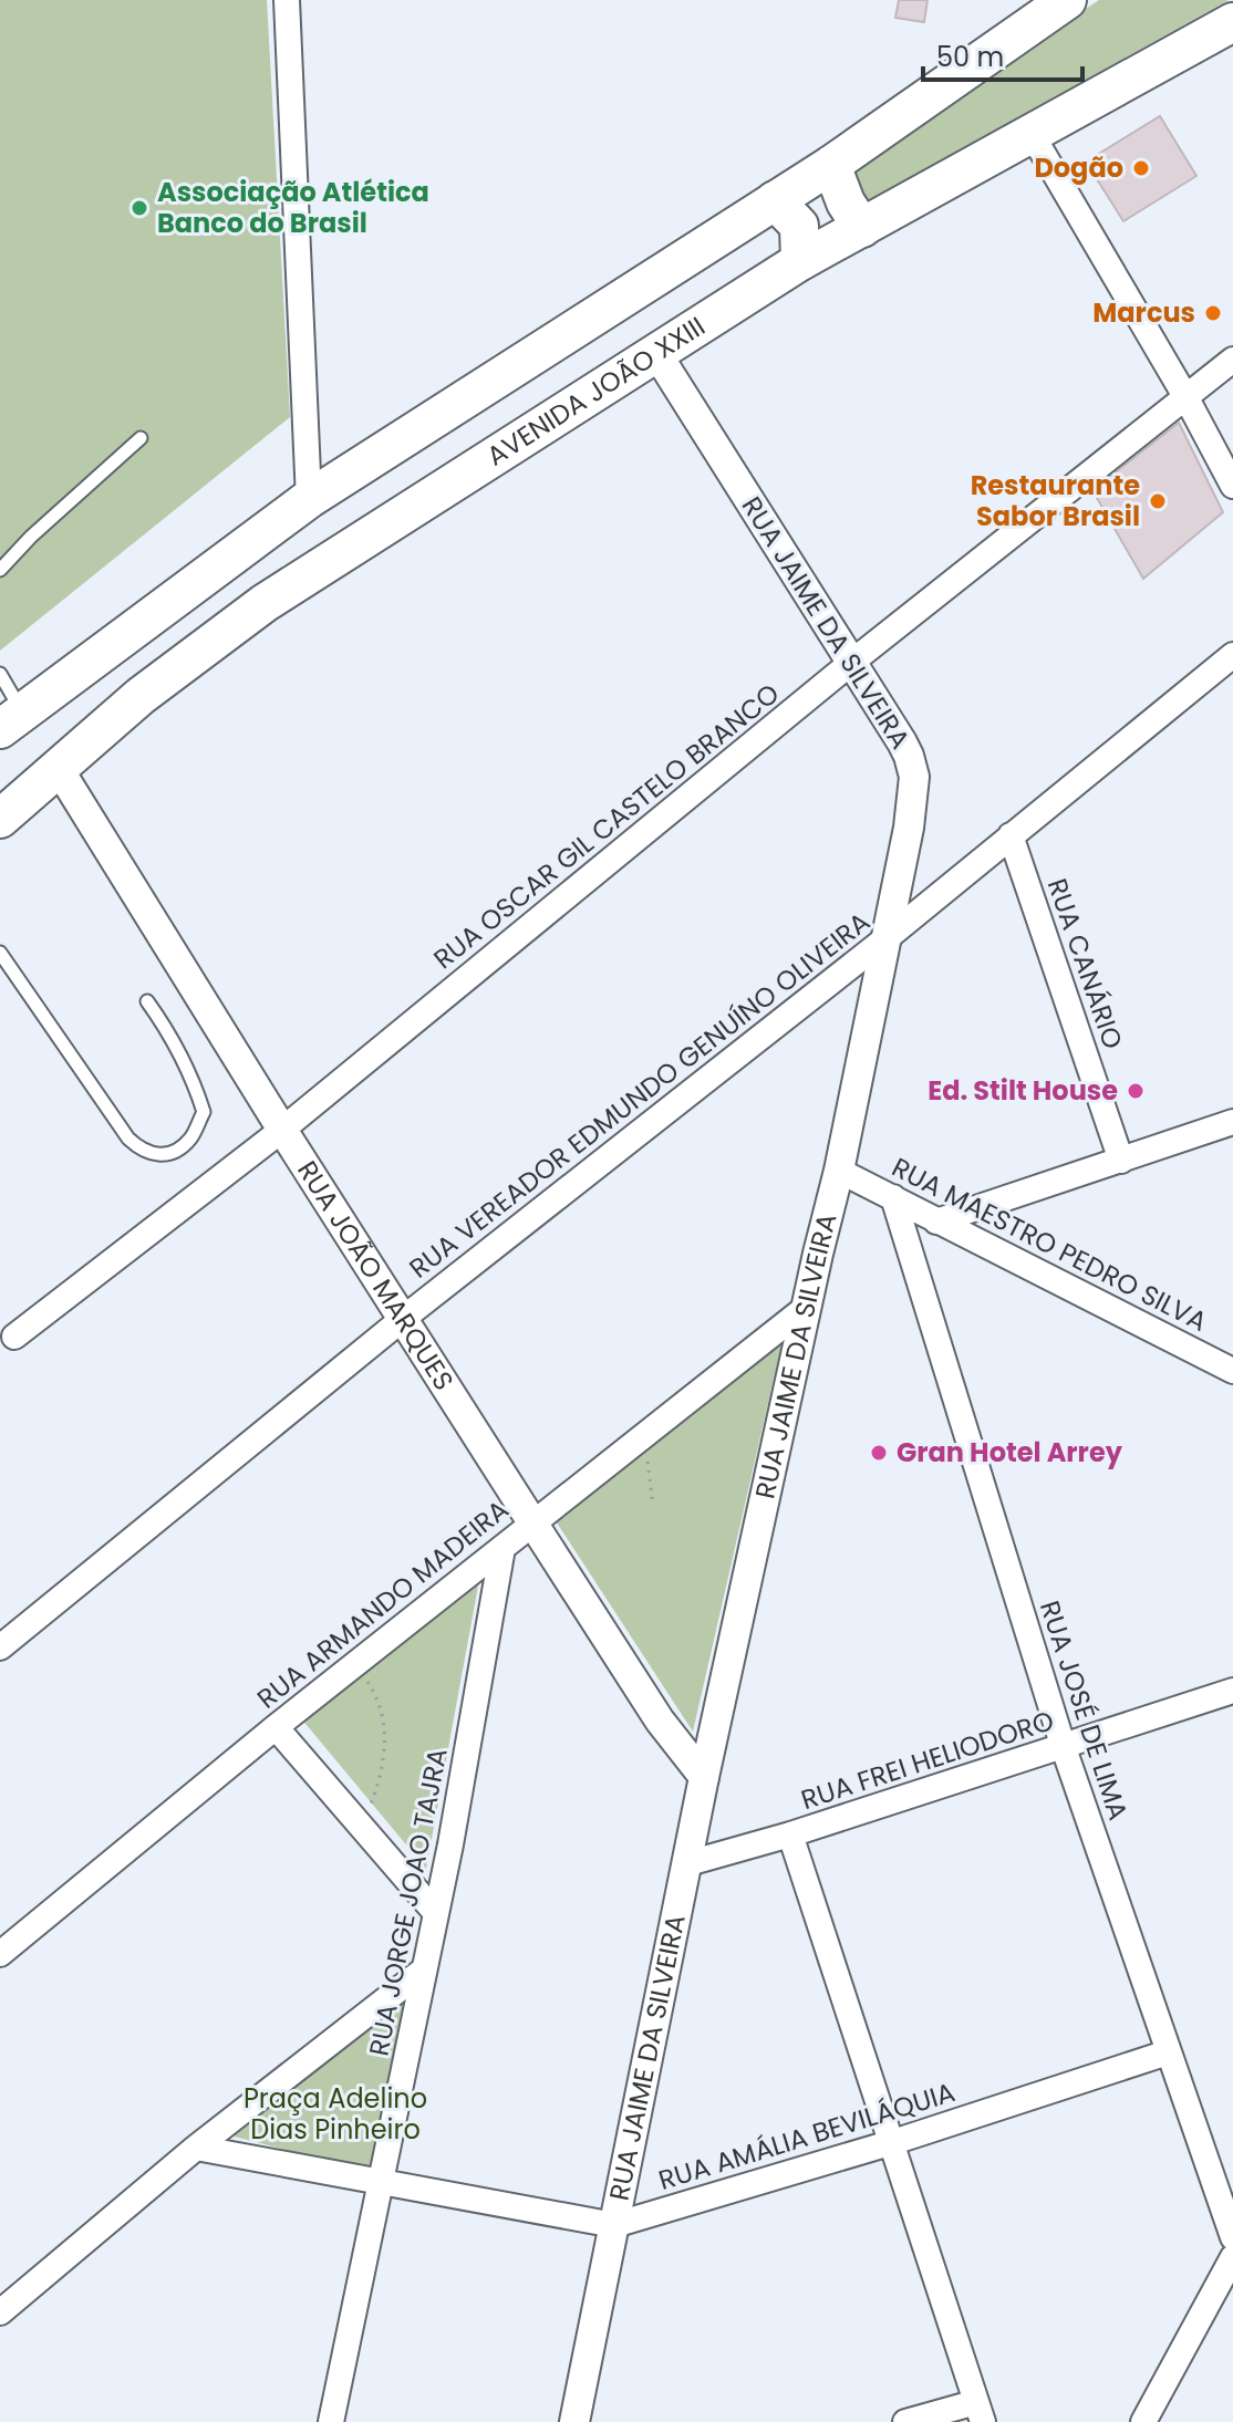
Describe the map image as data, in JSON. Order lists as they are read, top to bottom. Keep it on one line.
{"streets":{"main road":["AVENIDA JOÃO XXIII"],"street":["RUA JAIME DA SILVEIRA","RUA OSCAR GIL CASTELO BRANCO","RUA CANÁRIO","RUA VEREADOR EDMUNDO GENUÍNO OLIVEIRA","RUA MAESTRO PEDRO SILVA","RUA JOÃO MARQUES","RUA ARMANDO MADEIRA","RUA JOSÉ DE LIMA","RUA FREI HELIODORO","RUA JORGE JOAO TAJRA","RUA AMÁLIA BEVILÁQUIA"]},"crossings":[["AVENIDA JOÃO XXIII","RUA JAIME DA SILVEIRA"],["AVENIDA JOÃO XXIII","RUA JOÃO MARQUES"],["RUA JAIME DA SILVEIRA","RUA OSCAR GIL CASTELO BRANCO"],["RUA JAIME DA SILVEIRA","RUA VEREADOR EDMUNDO GENUÍNO OLIVEIRA"],["RUA JAIME DA SILVEIRA","RUA MAESTRO PEDRO SILVA"],["RUA JAIME DA SILVEIRA","RUA JOÃO MARQUES"],["RUA JAIME DA SILVEIRA","RUA ARMANDO MADEIRA"],["RUA JAIME DA SILVEIRA","RUA FREI HELIODORO"],["RUA JAIME DA SILVEIRA","RUA AMÁLIA BEVILÁQUIA"],["RUA OSCAR GIL CASTELO BRANCO","RUA JOÃO MARQUES"],["RUA CANÁRIO","RUA VEREADOR EDMUNDO GENUÍNO OLIVEIRA"],["RUA VEREADOR EDMUNDO GENUÍNO OLIVEIRA","RUA JOÃO MARQUES"],["RUA MAESTRO PEDRO SILVA","RUA JOSÉ DE LIMA"],["RUA JOÃO MARQUES","RUA ARMANDO MADEIRA"],["RUA ARMANDO MADEIRA","RUA JORGE JOAO TAJRA"],["RUA JOSÉ DE LIMA","RUA FREI HELIODORO"],["RUA JOSÉ DE LIMA","RUA AMÁLIA BEVILÁQUIA"],["RUA JORGE JOAO TAJRA","RUA AMÁLIA BEVILÁQUIA"]],"parks":["Praça Adelino Dias Pinheiro"],"places":["Dogão","Associação Atlética Banco do Brasil","Marcus","Restaurante Sabor Brasil","Ed. Stilt House","Gran Hotel Arrey"],"scale_bar":"50 m"}
